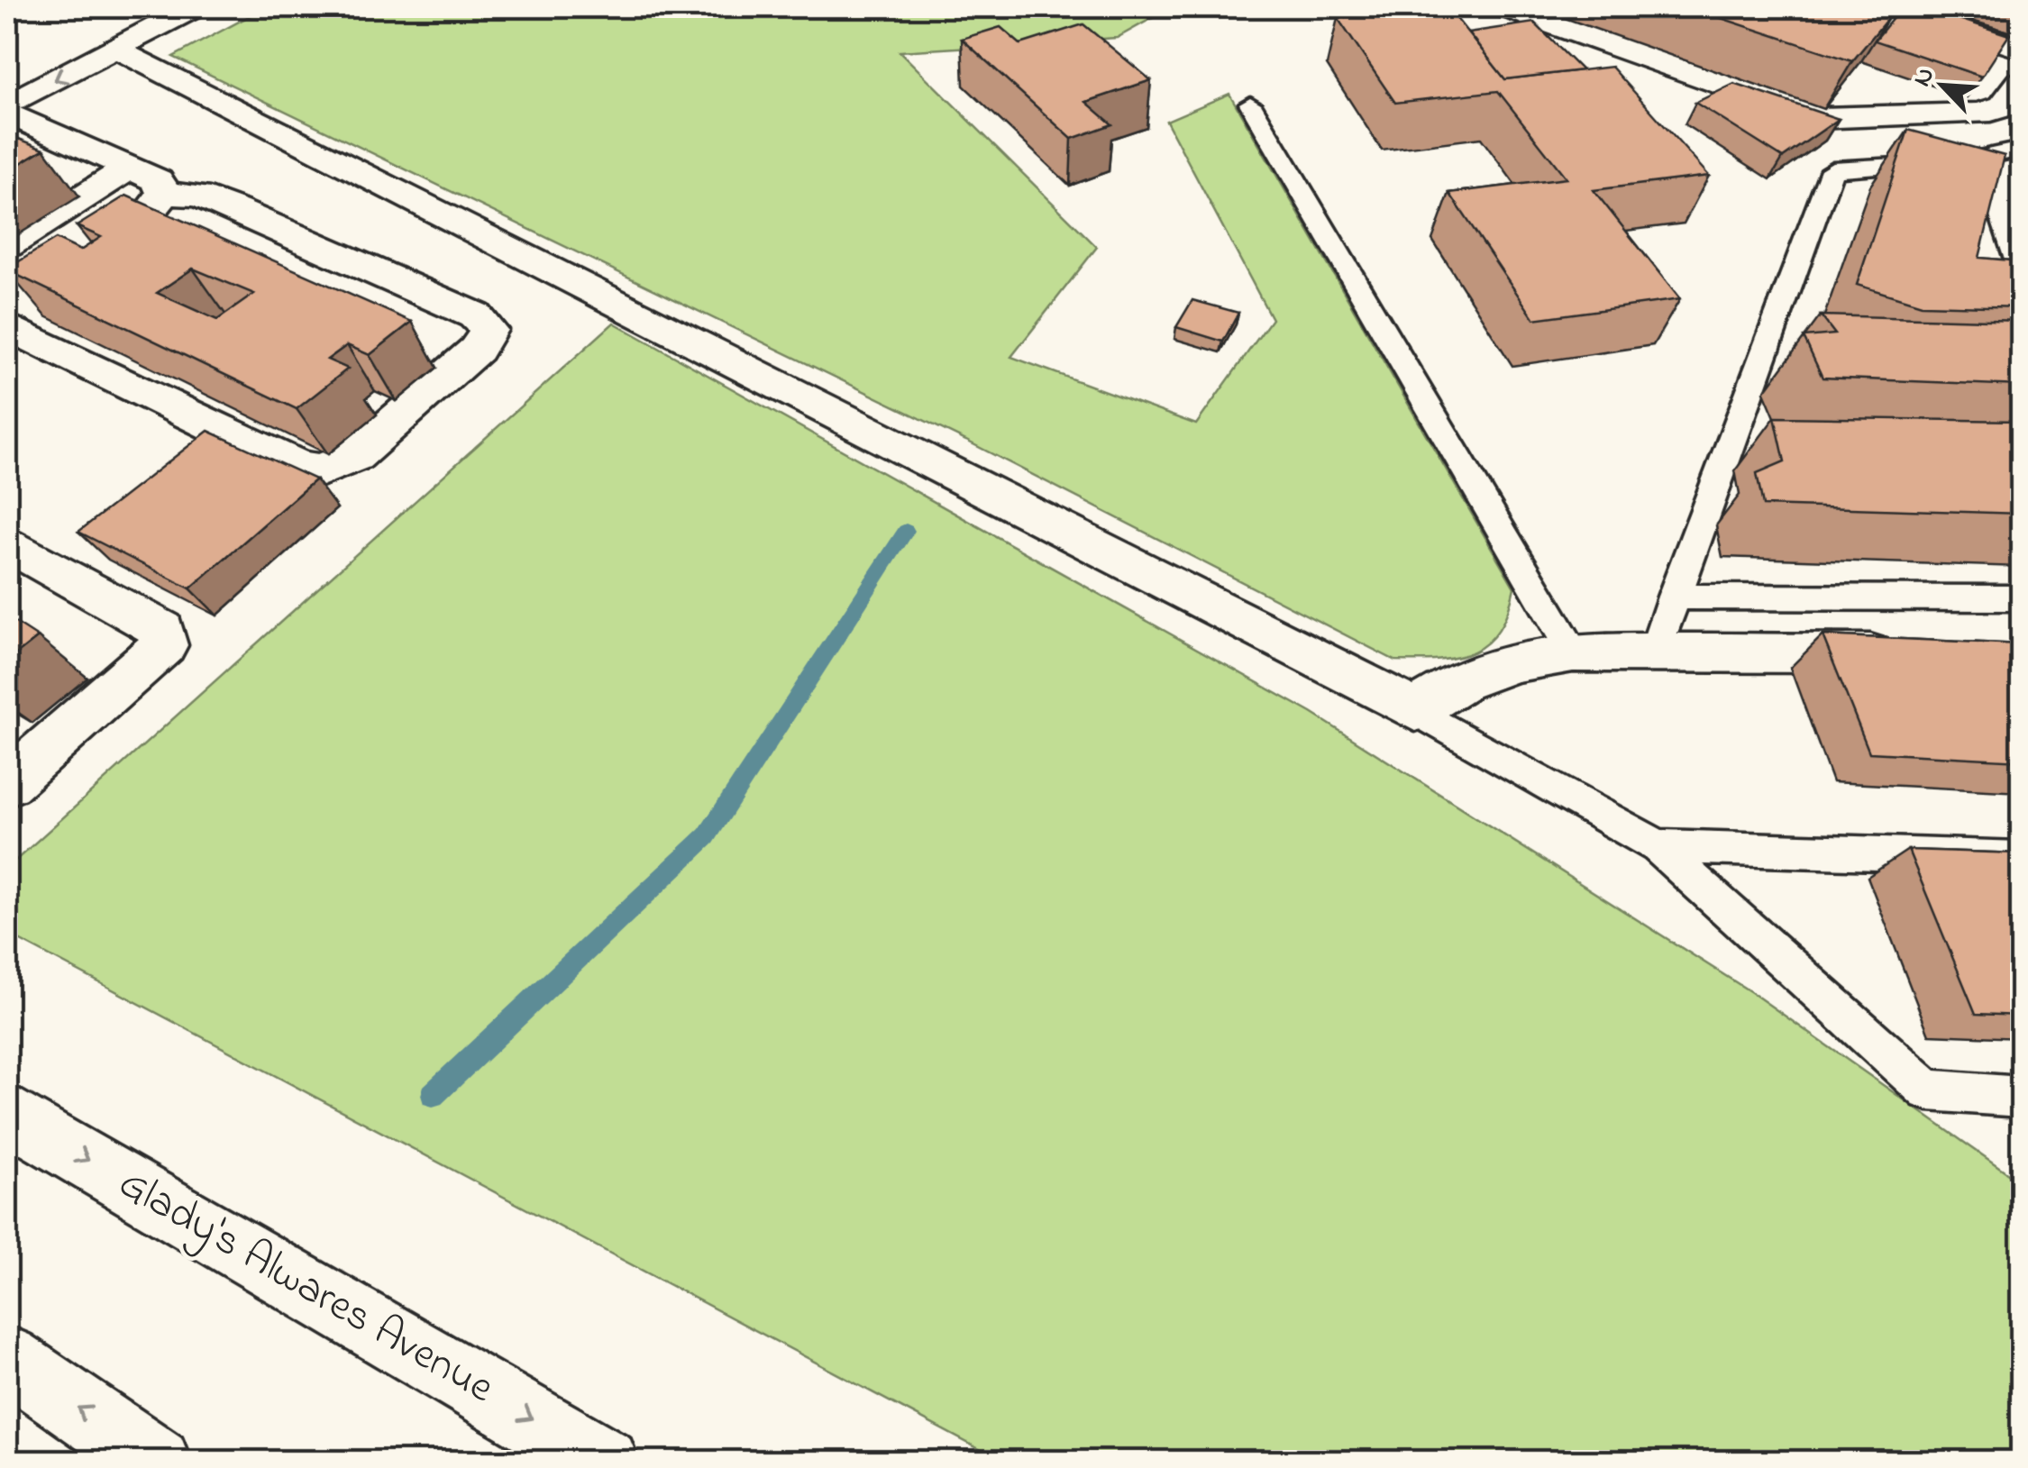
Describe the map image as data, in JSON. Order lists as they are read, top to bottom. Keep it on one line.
{"streets":{"street":["Glady's Alwares Avenue"]},"one_way":["Glady's Alwares Avenue"],"north":"top left"}
